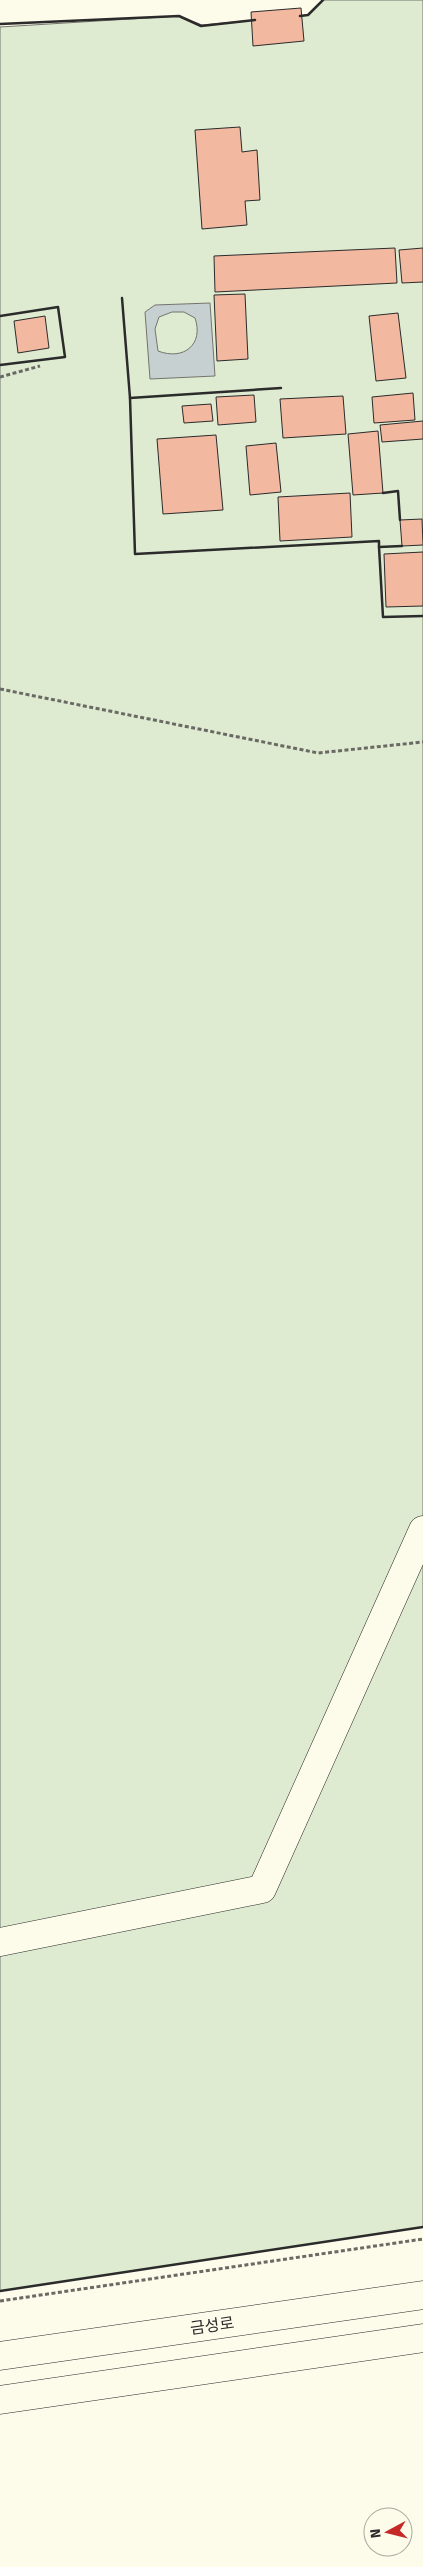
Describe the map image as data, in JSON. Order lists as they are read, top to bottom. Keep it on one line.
{"streets":{"street":["금성로"]},"north":"left"}
